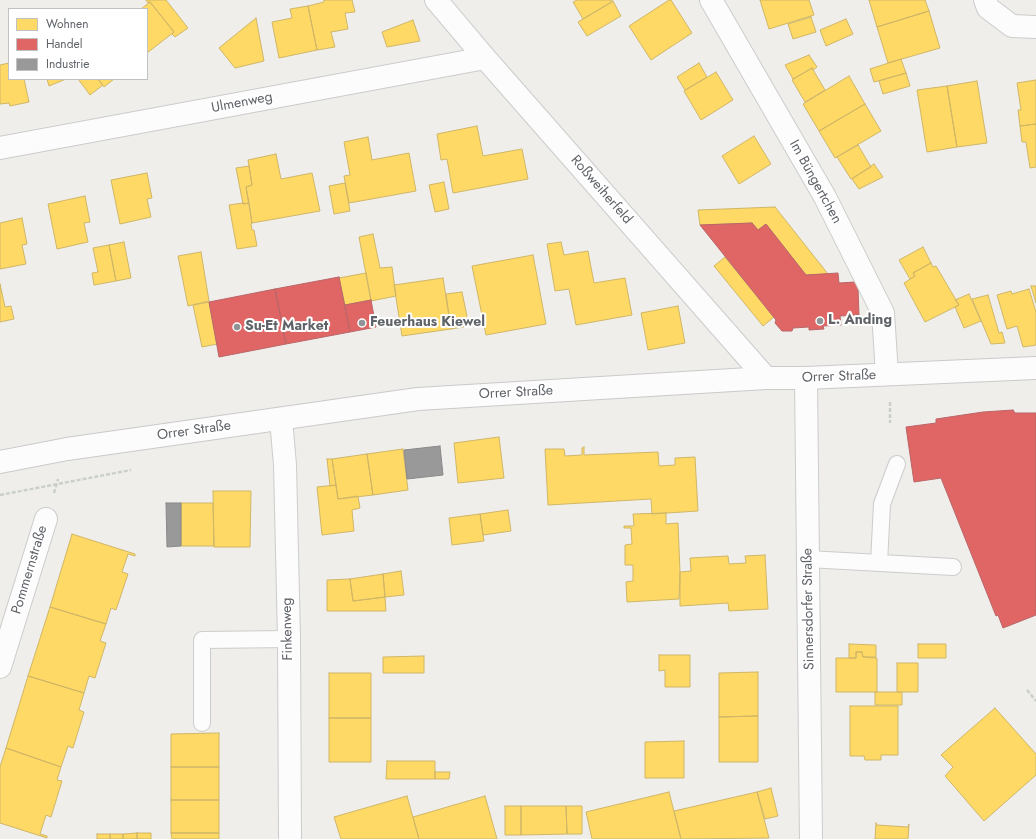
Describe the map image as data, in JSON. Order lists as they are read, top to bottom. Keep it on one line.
{"streets":{"street":["Ulmenweg","Im Büngertchen","Roßweiherfeld","Orrer Straße","Pommernstraße","Sinnersdorfer Straße","Finkenweg"]},"crossings":[["Ulmenweg","Roßweiherfeld"],["Im Büngertchen","Orrer Straße"],["Roßweiherfeld","Orrer Straße"],["Orrer Straße","Sinnersdorfer Straße"],["Orrer Straße","Finkenweg"]],"places":["L. Anding","Feuerhaus Kiewel","Su-Et Market"],"legend":["Wohnen","Handel","Industrie"]}
